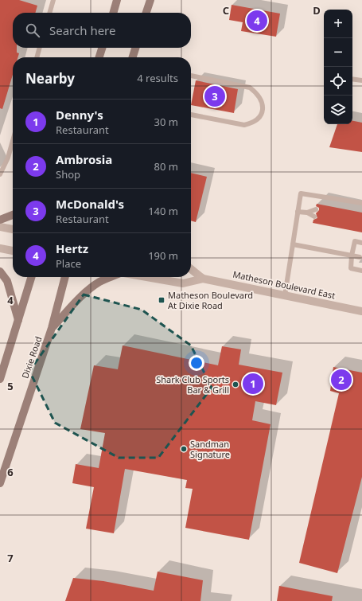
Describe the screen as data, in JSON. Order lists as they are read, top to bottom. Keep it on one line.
{"streets":{"main road":["Dixie Road"],"street":["Matheson Boulevard East"]},"places":{"transit":["Matheson Boulevard At Dixie Road"],"other":["Shark Club Sports Bar & Grill","Sandman Signature"]},"page":{"pins":["4","3","2","1"],"map_buttons":["+","−"],"search":"Search here","heading":["Nearby","4 results"],"list":[{"mark":"1","name":"Denny's","note":"Restaurant","value":"30 m"},{"mark":"2","name":"Ambrosia","note":"Shop","value":"80 m"},{"mark":"3","name":"McDonald's","note":"Restaurant","value":"140 m"},{"mark":"4","name":"Hertz","note":"Place","value":"190 m"}]},"grid":{"columns":["C","D"],"rows":["4","5","6","7"]}}
